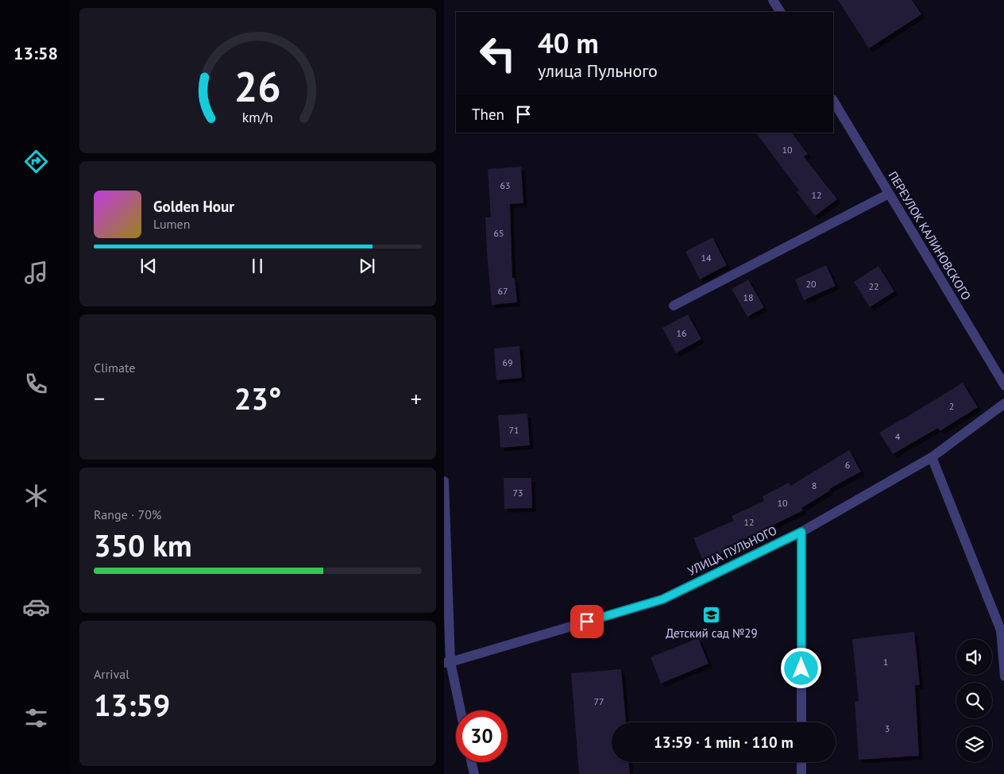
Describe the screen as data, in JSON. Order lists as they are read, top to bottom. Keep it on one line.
{"streets":{"street":["ПЕРЕУЛОК КАЛИНОВСКОГО","УЛИЦА ПУЛЬНОГО"]},"places":{"school or university":["Детский сад №29"]},"house_numbers":["10","63","12","65","14","20","22","67","18","16","69","2","71","4","6","8","73","10","12","1","77","3"],"page":{"tabs":"13:58","turn":["40 m","улица Пульного"],"then":"Then","song":["Golden Hour","Lumen"],"tile":["Climate",["Range · 70%","350 km"],["Arrival","13:59"]],"heat":["−","23°","+"],"limit":"30","trip":"13:59 · 1 min · 110 m","gauge":["26","km/h"]}}
